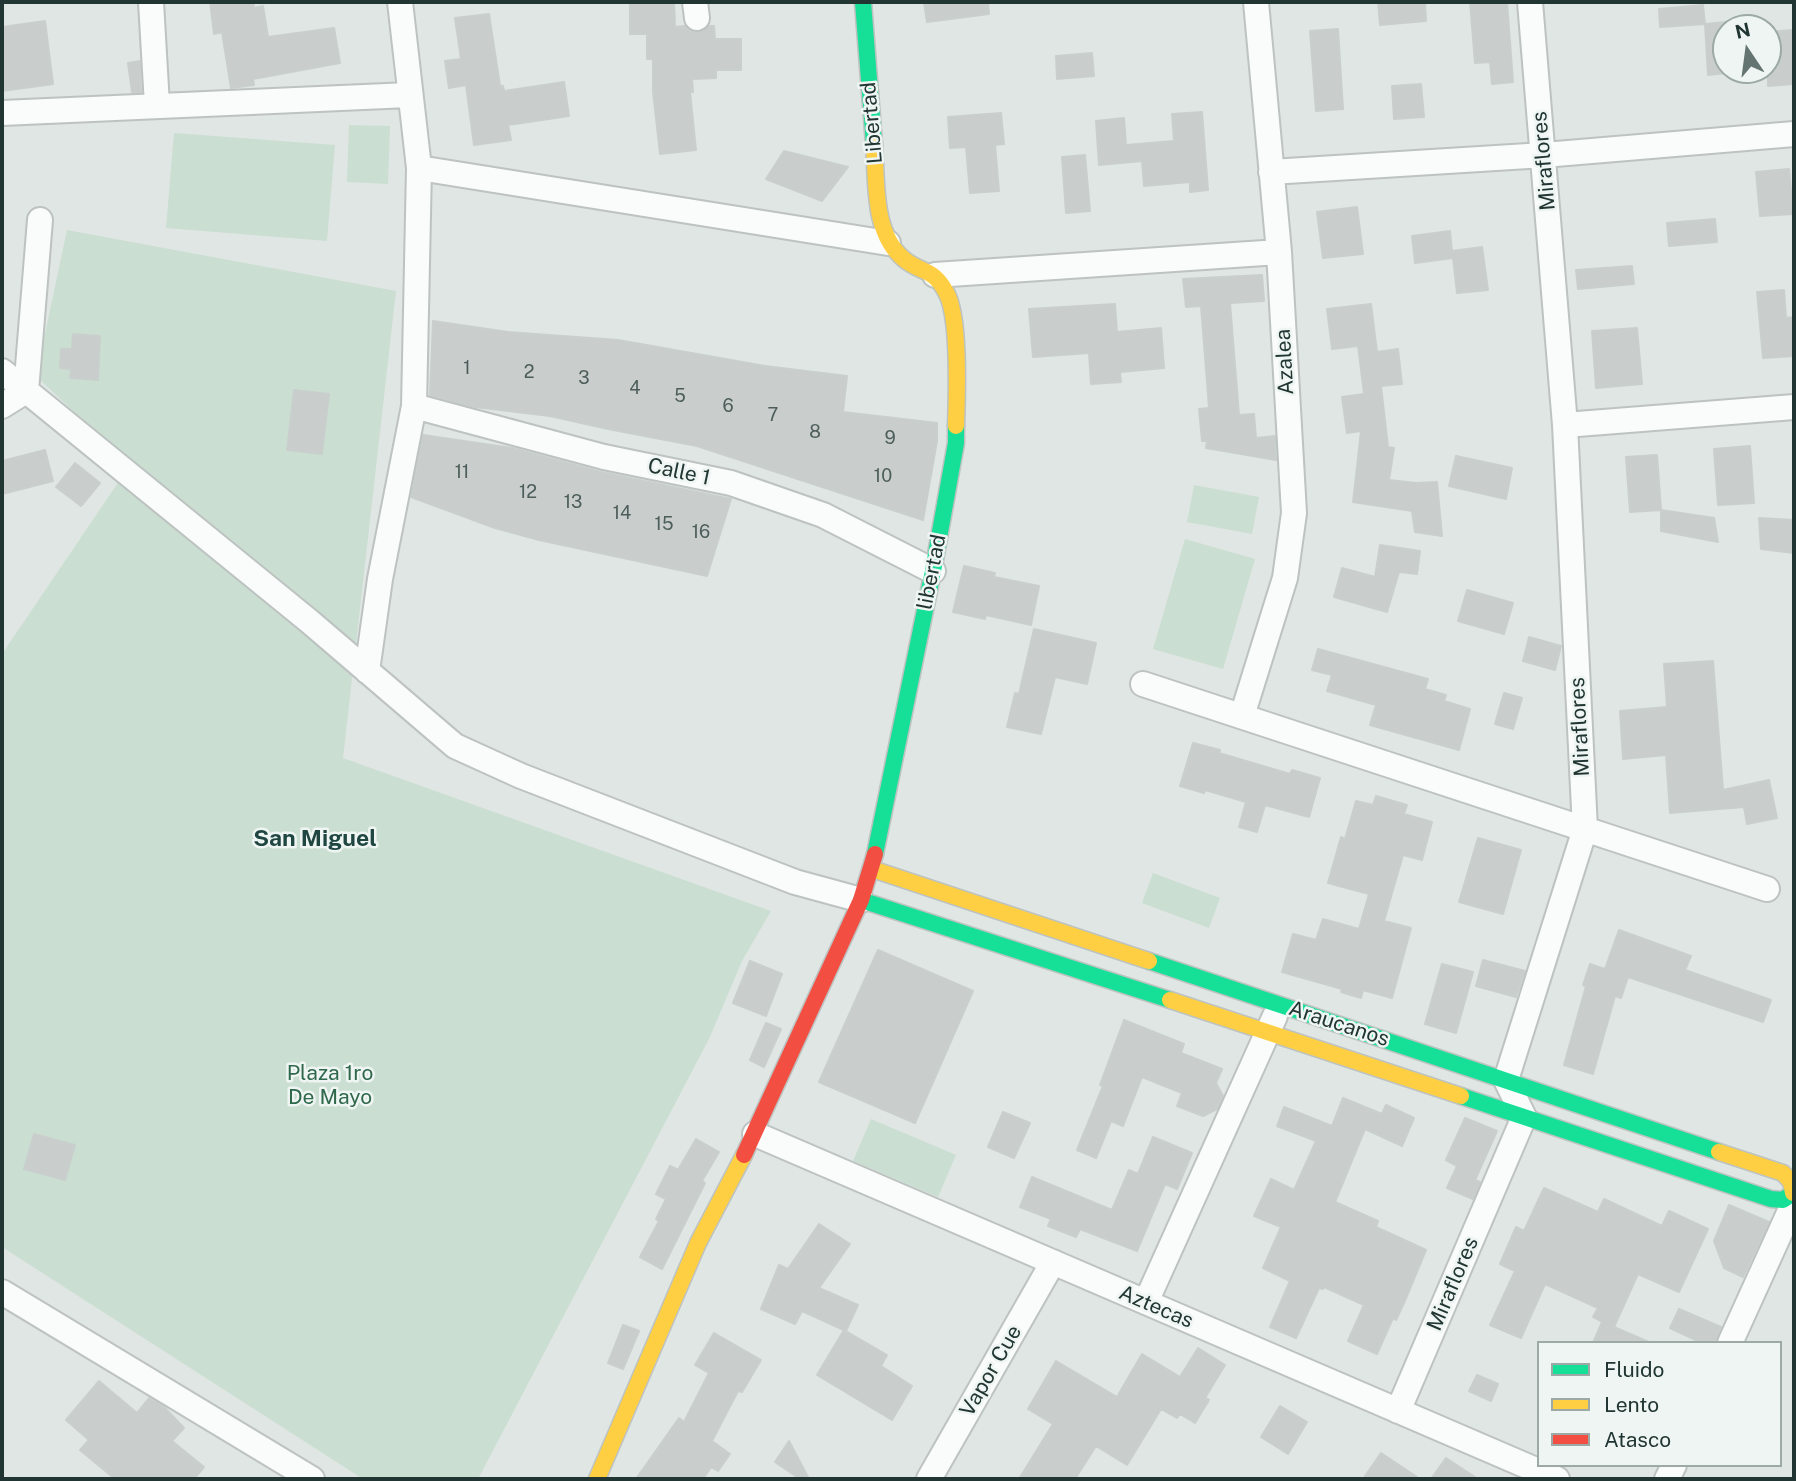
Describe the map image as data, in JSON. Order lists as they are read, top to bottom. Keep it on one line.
{"streets":{"street":["Libertad","Miraflores","Azalea","Calle 1","libertad","Araucanos","Aztecas","Vapor Cue"]},"crossings":[["Miraflores","Araucanos"],["Miraflores","Aztecas"],["Calle 1","libertad"],["libertad","Araucanos"],["libertad","Aztecas"],["Aztecas","Vapor Cue"]],"districts":["San Miguel"],"parks":["Plaza 1ro De Mayo"],"house_numbers":["1","2","3","4","5","6","7","8","9","11","10","12","13","14","15","16"],"legend":["Fluido","Lento","Atasco"],"north":"top"}
